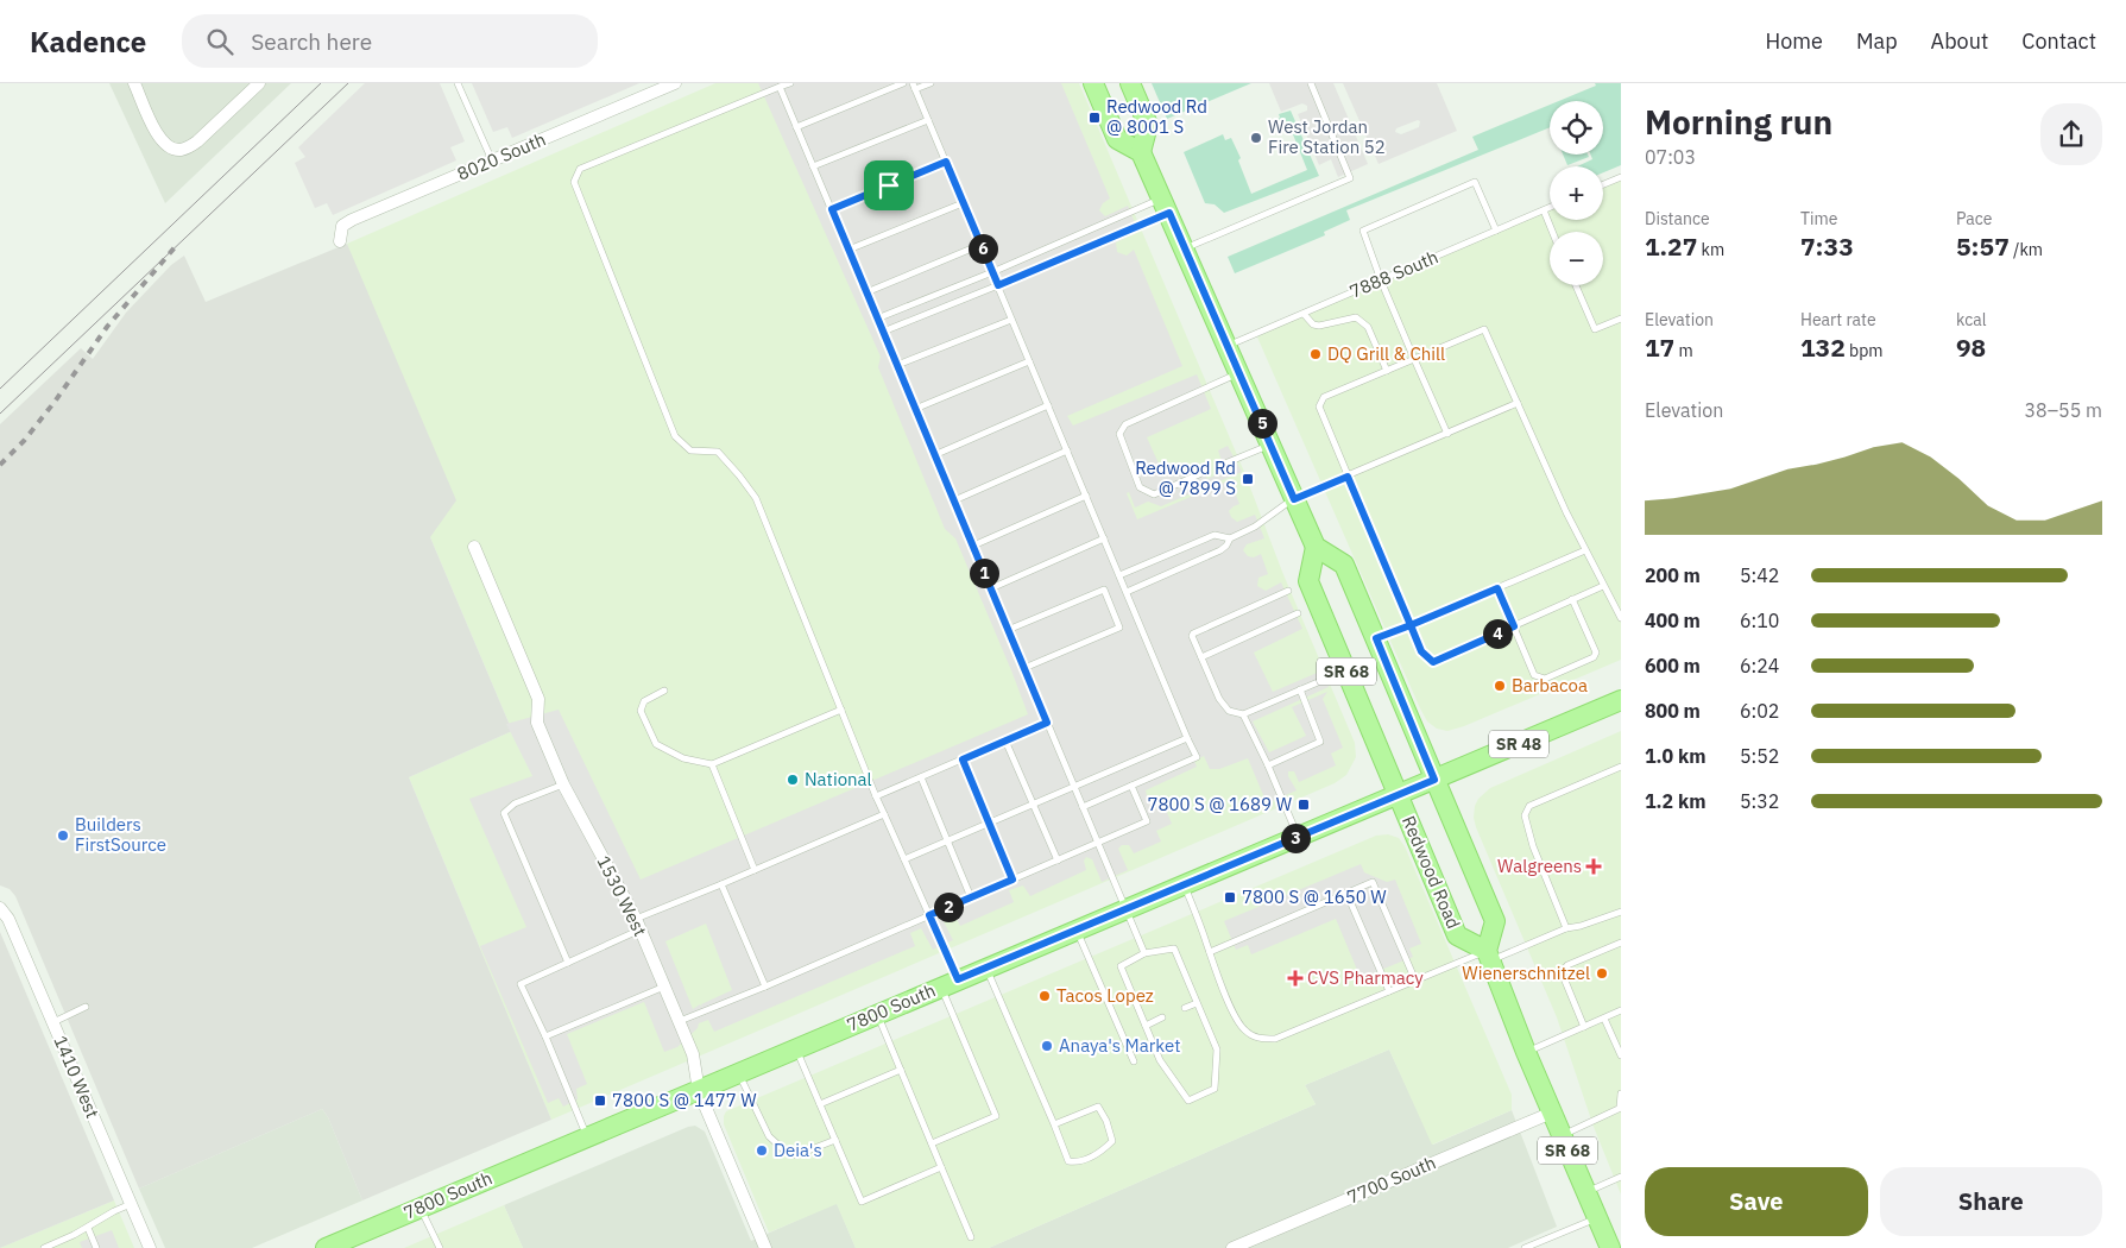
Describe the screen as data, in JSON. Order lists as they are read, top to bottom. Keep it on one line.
{"streets":{"main road":["SR 68","SR 48","Redwood Road","7800 South"],"street":["8020 South","1530 West","1410 West","7700 South"],"lane":["7888 South"]},"crossings":[["SR 68","Redwood Road"],["SR 68","7800 South"],["SR 68","7700 South"],["Redwood Road","7800 South"],["1530 West","7800 South"]],"places":{"transit":["Redwood Rd @ 8001 S","Redwood Rd @ 7899 S","7800 S @ 1689 W","7800 S @ 1650 W","7800 S @ 1477 W"],"other":["West Jordan Fire Station 52","DQ Grill & Chill","Barbacoa","National","Builders FirstSource","Wienerschnitzel","Tacos Lopez","Anaya's Market","Deia's"],"health":["Walgreens","CVS Pharmacy"]},"page":{"header":"Kadence","search":"Search here","nav":["Home","Map","About","Contact"],"heading":["Morning run","07:03"],"map_buttons":["+","−"],"stats":[["Distance","1.27 km"],["Time","7:33"],["Pace","5:57 /km"],["Elevation","17 m"],["Heart rate","132 bpm"],["kcal","98"]],"pins":["6","5","1","4","3","2"],"chart":["Elevation","38–55 m"],"list":[{"name":"200 m","note":"5:42"},{"name":"400 m","note":"6:10"},{"name":"600 m","note":"6:24"},{"name":"800 m","note":"6:02"},{"name":"1.0 km","note":"5:52"},{"name":"1.2 km","note":"5:32"}],"buttons":["Save","Share"]}}
